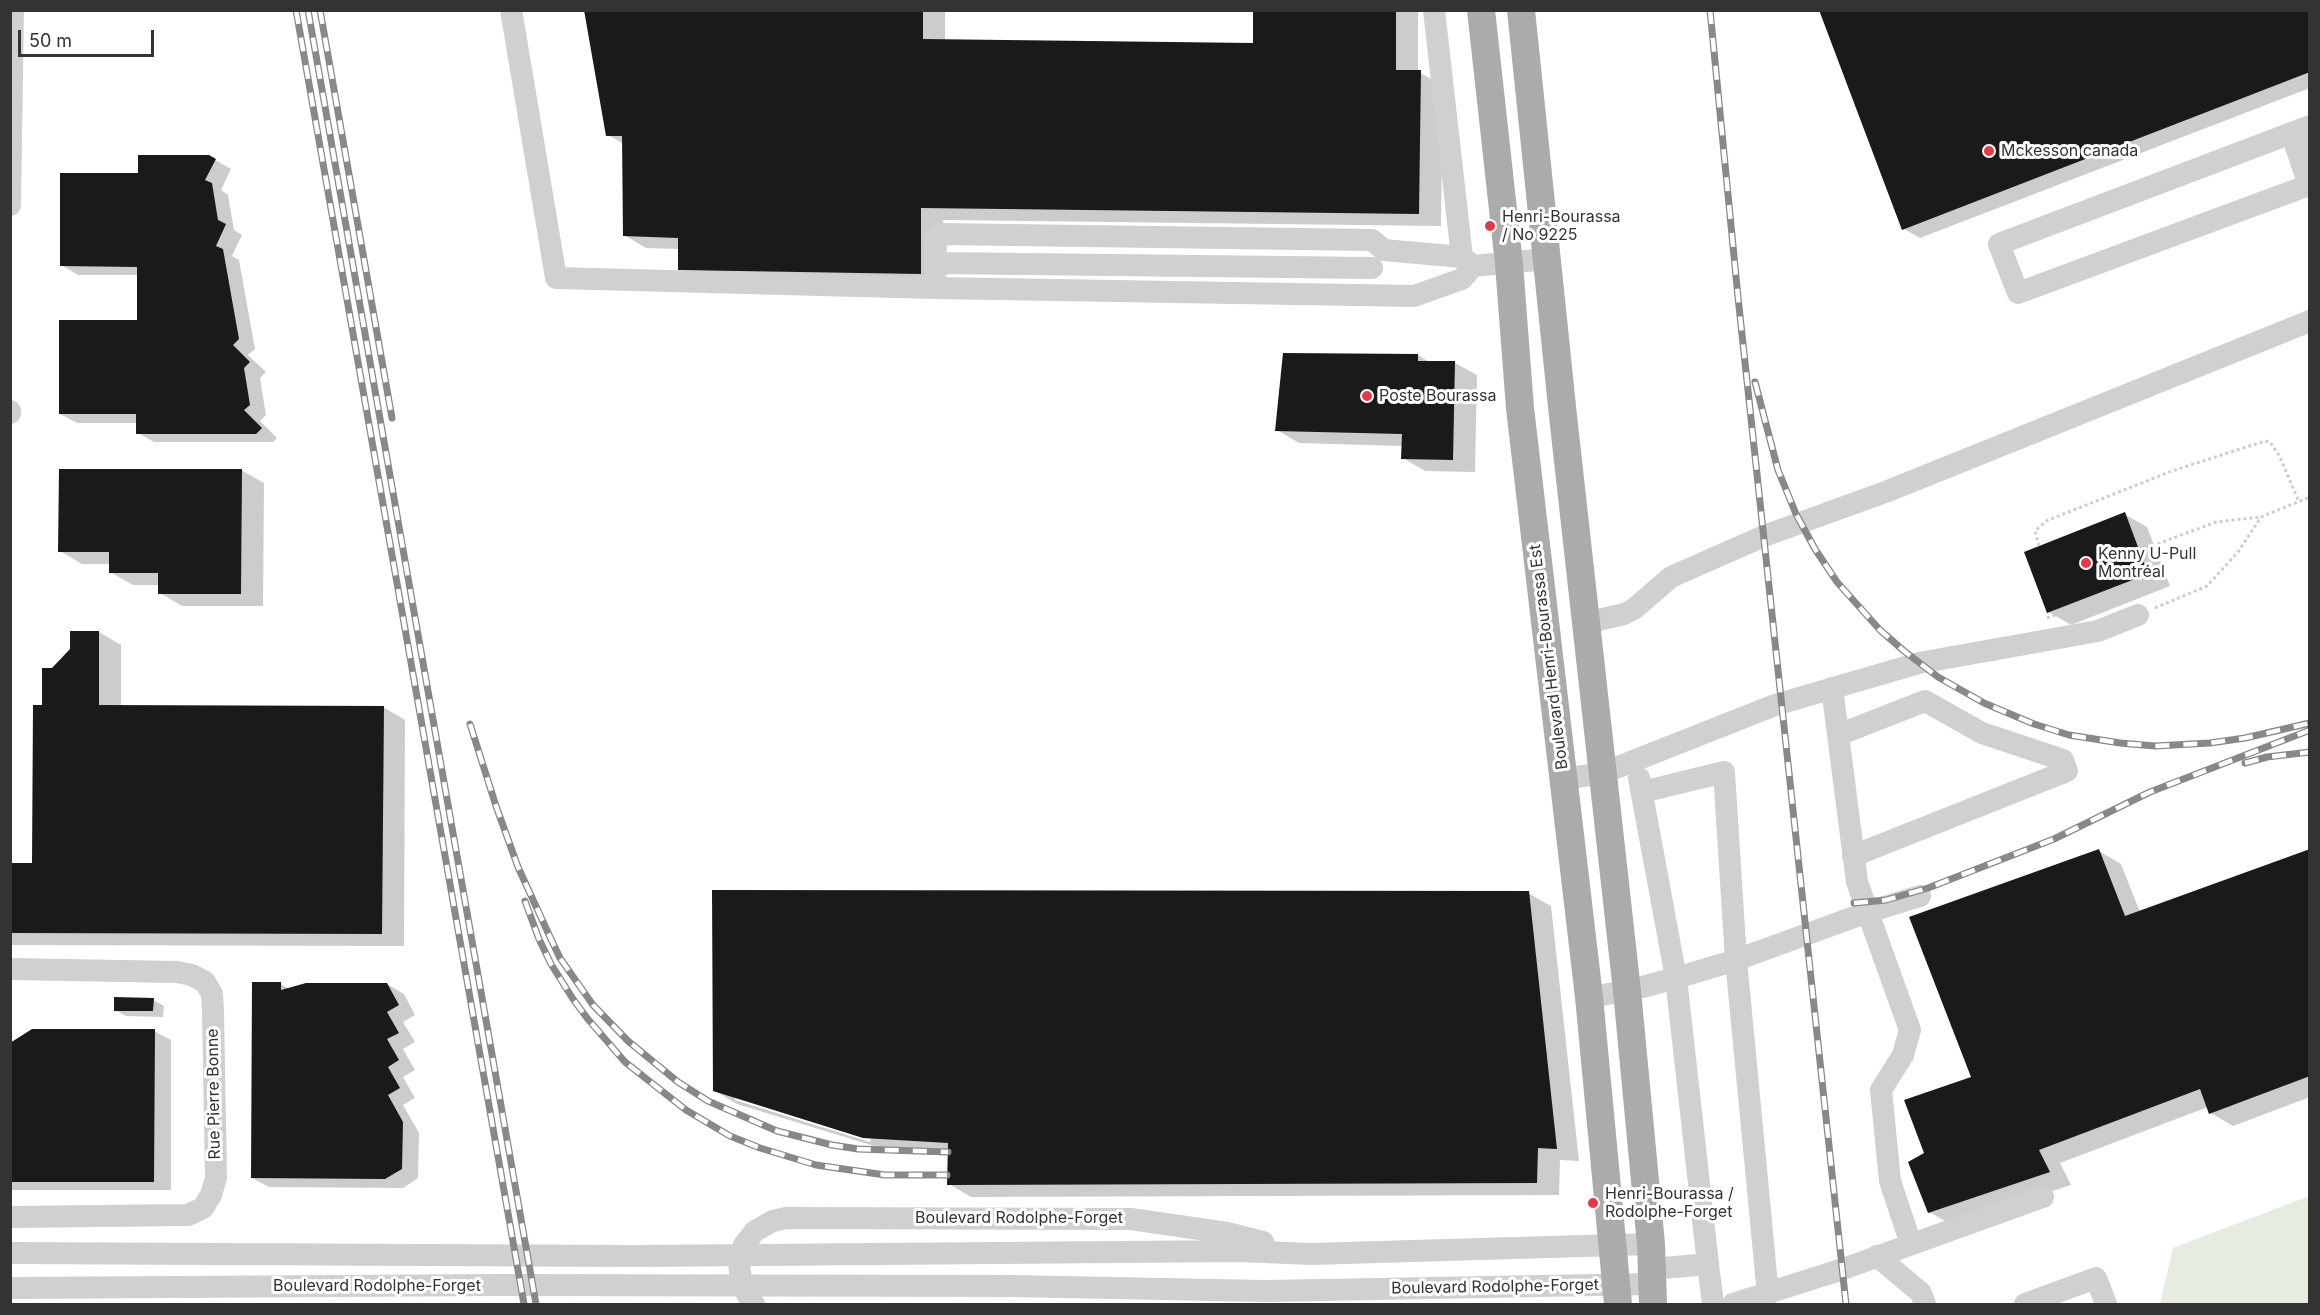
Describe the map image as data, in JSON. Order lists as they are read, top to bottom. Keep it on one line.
{"streets":{"main road":["Boulevard Henri-Bourassa Est"],"street":["Rue Pierre Bonne","Boulevard Rodolphe-Forget"]},"crossings":[["Boulevard Henri-Bourassa Est","Boulevard Rodolphe-Forget"]],"places":["Mckesson canada","Henri-Bourassa / No 9225","Poste Bourassa","Kenny U-Pull Montréal","Henri-Bourassa / Rodolphe-Forget"],"scale_bar":"50 m"}
